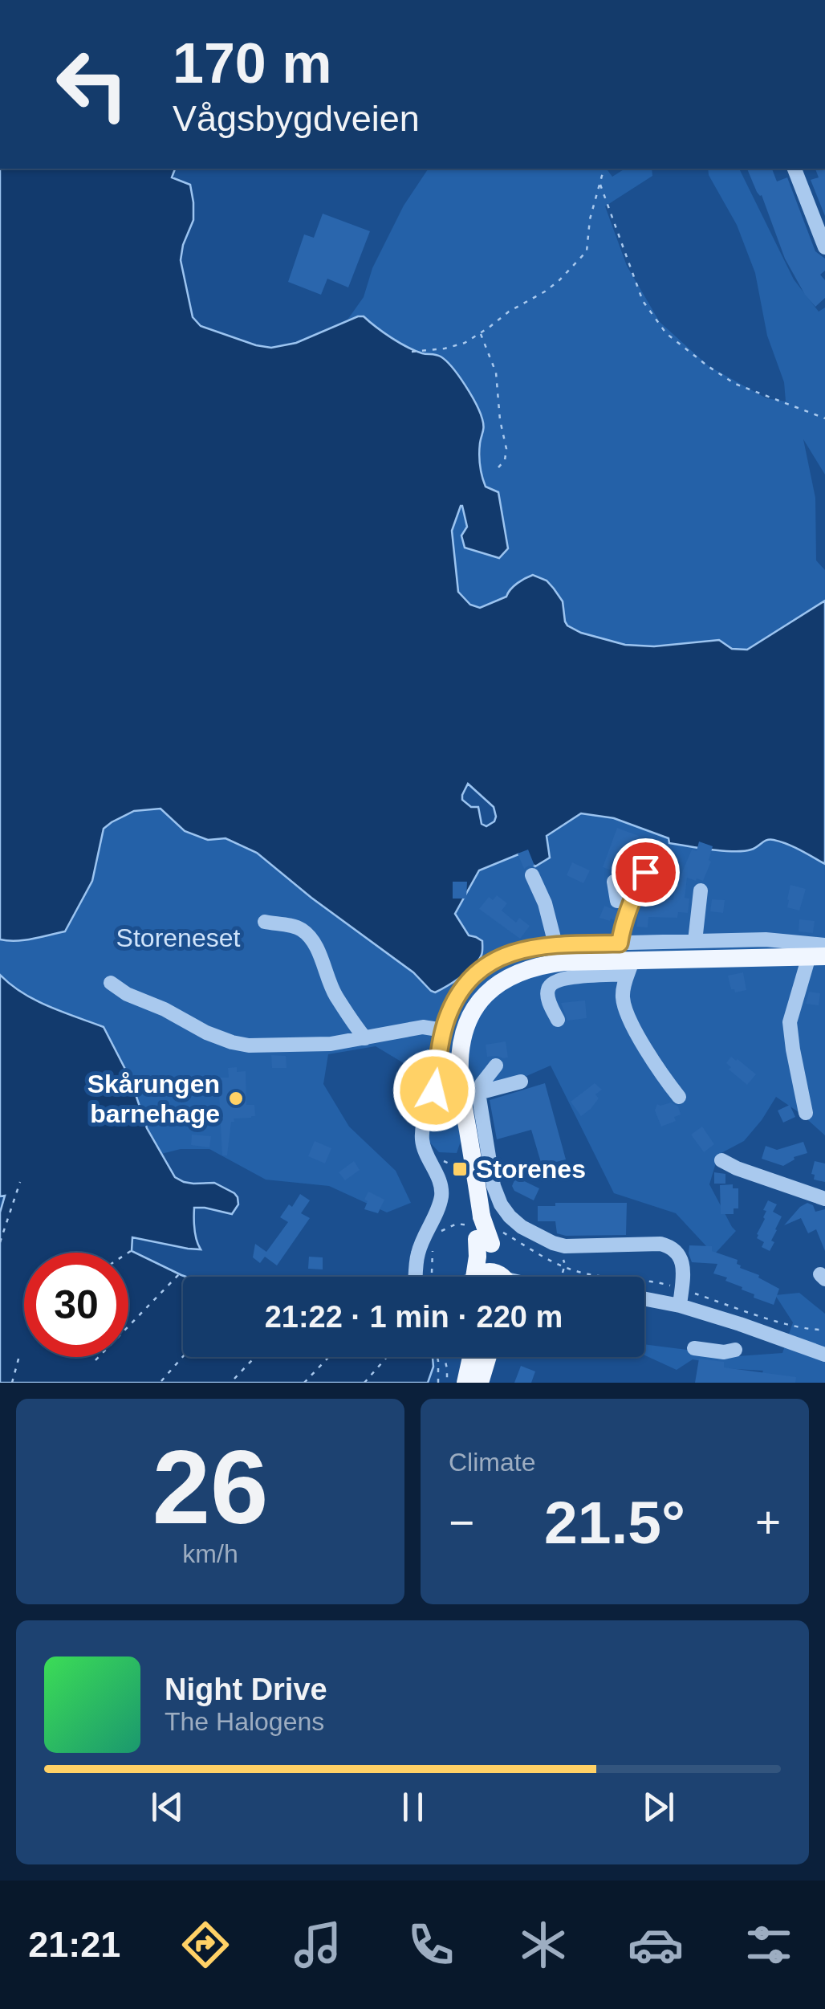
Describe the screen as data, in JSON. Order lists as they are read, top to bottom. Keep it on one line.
{"parks":["Storeneset"],"places":{"other":["Skårungen barnehage"],"transit":["Storenes"]},"page":{"turn":["170 m","Vågsbygdveien"],"limit":"30","trip":"21:22 · 1 min · 220 m","tile":[["26","km/h"],"Climate"],"heat":["−","21.5°","+"],"song":["Night Drive","The Halogens"],"tabs":"21:21"}}
